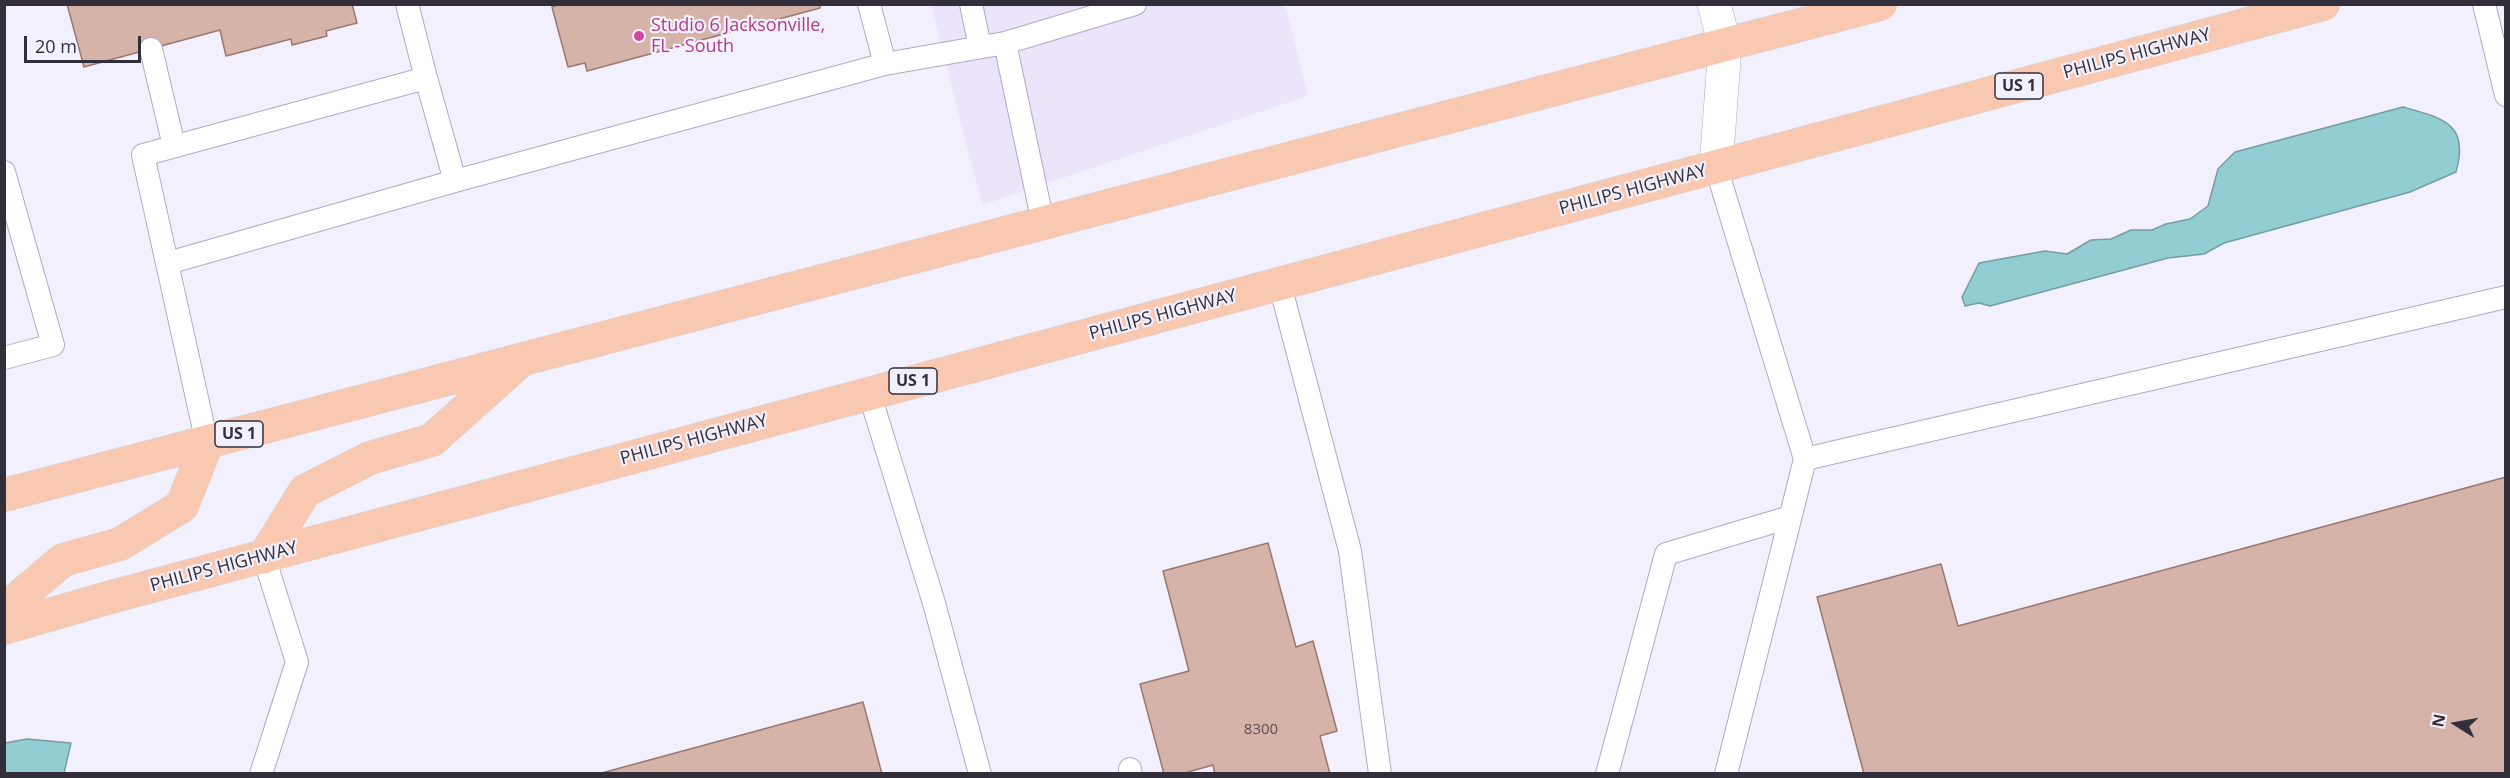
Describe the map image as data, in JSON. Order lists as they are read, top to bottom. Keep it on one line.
{"streets":{"main road":["PHILIPS HIGHWAY","US 1"]},"places":["Studio 6 Jacksonville, FL - South"],"house_numbers":["8300"],"scale_bar":"20 m","north":"left"}
